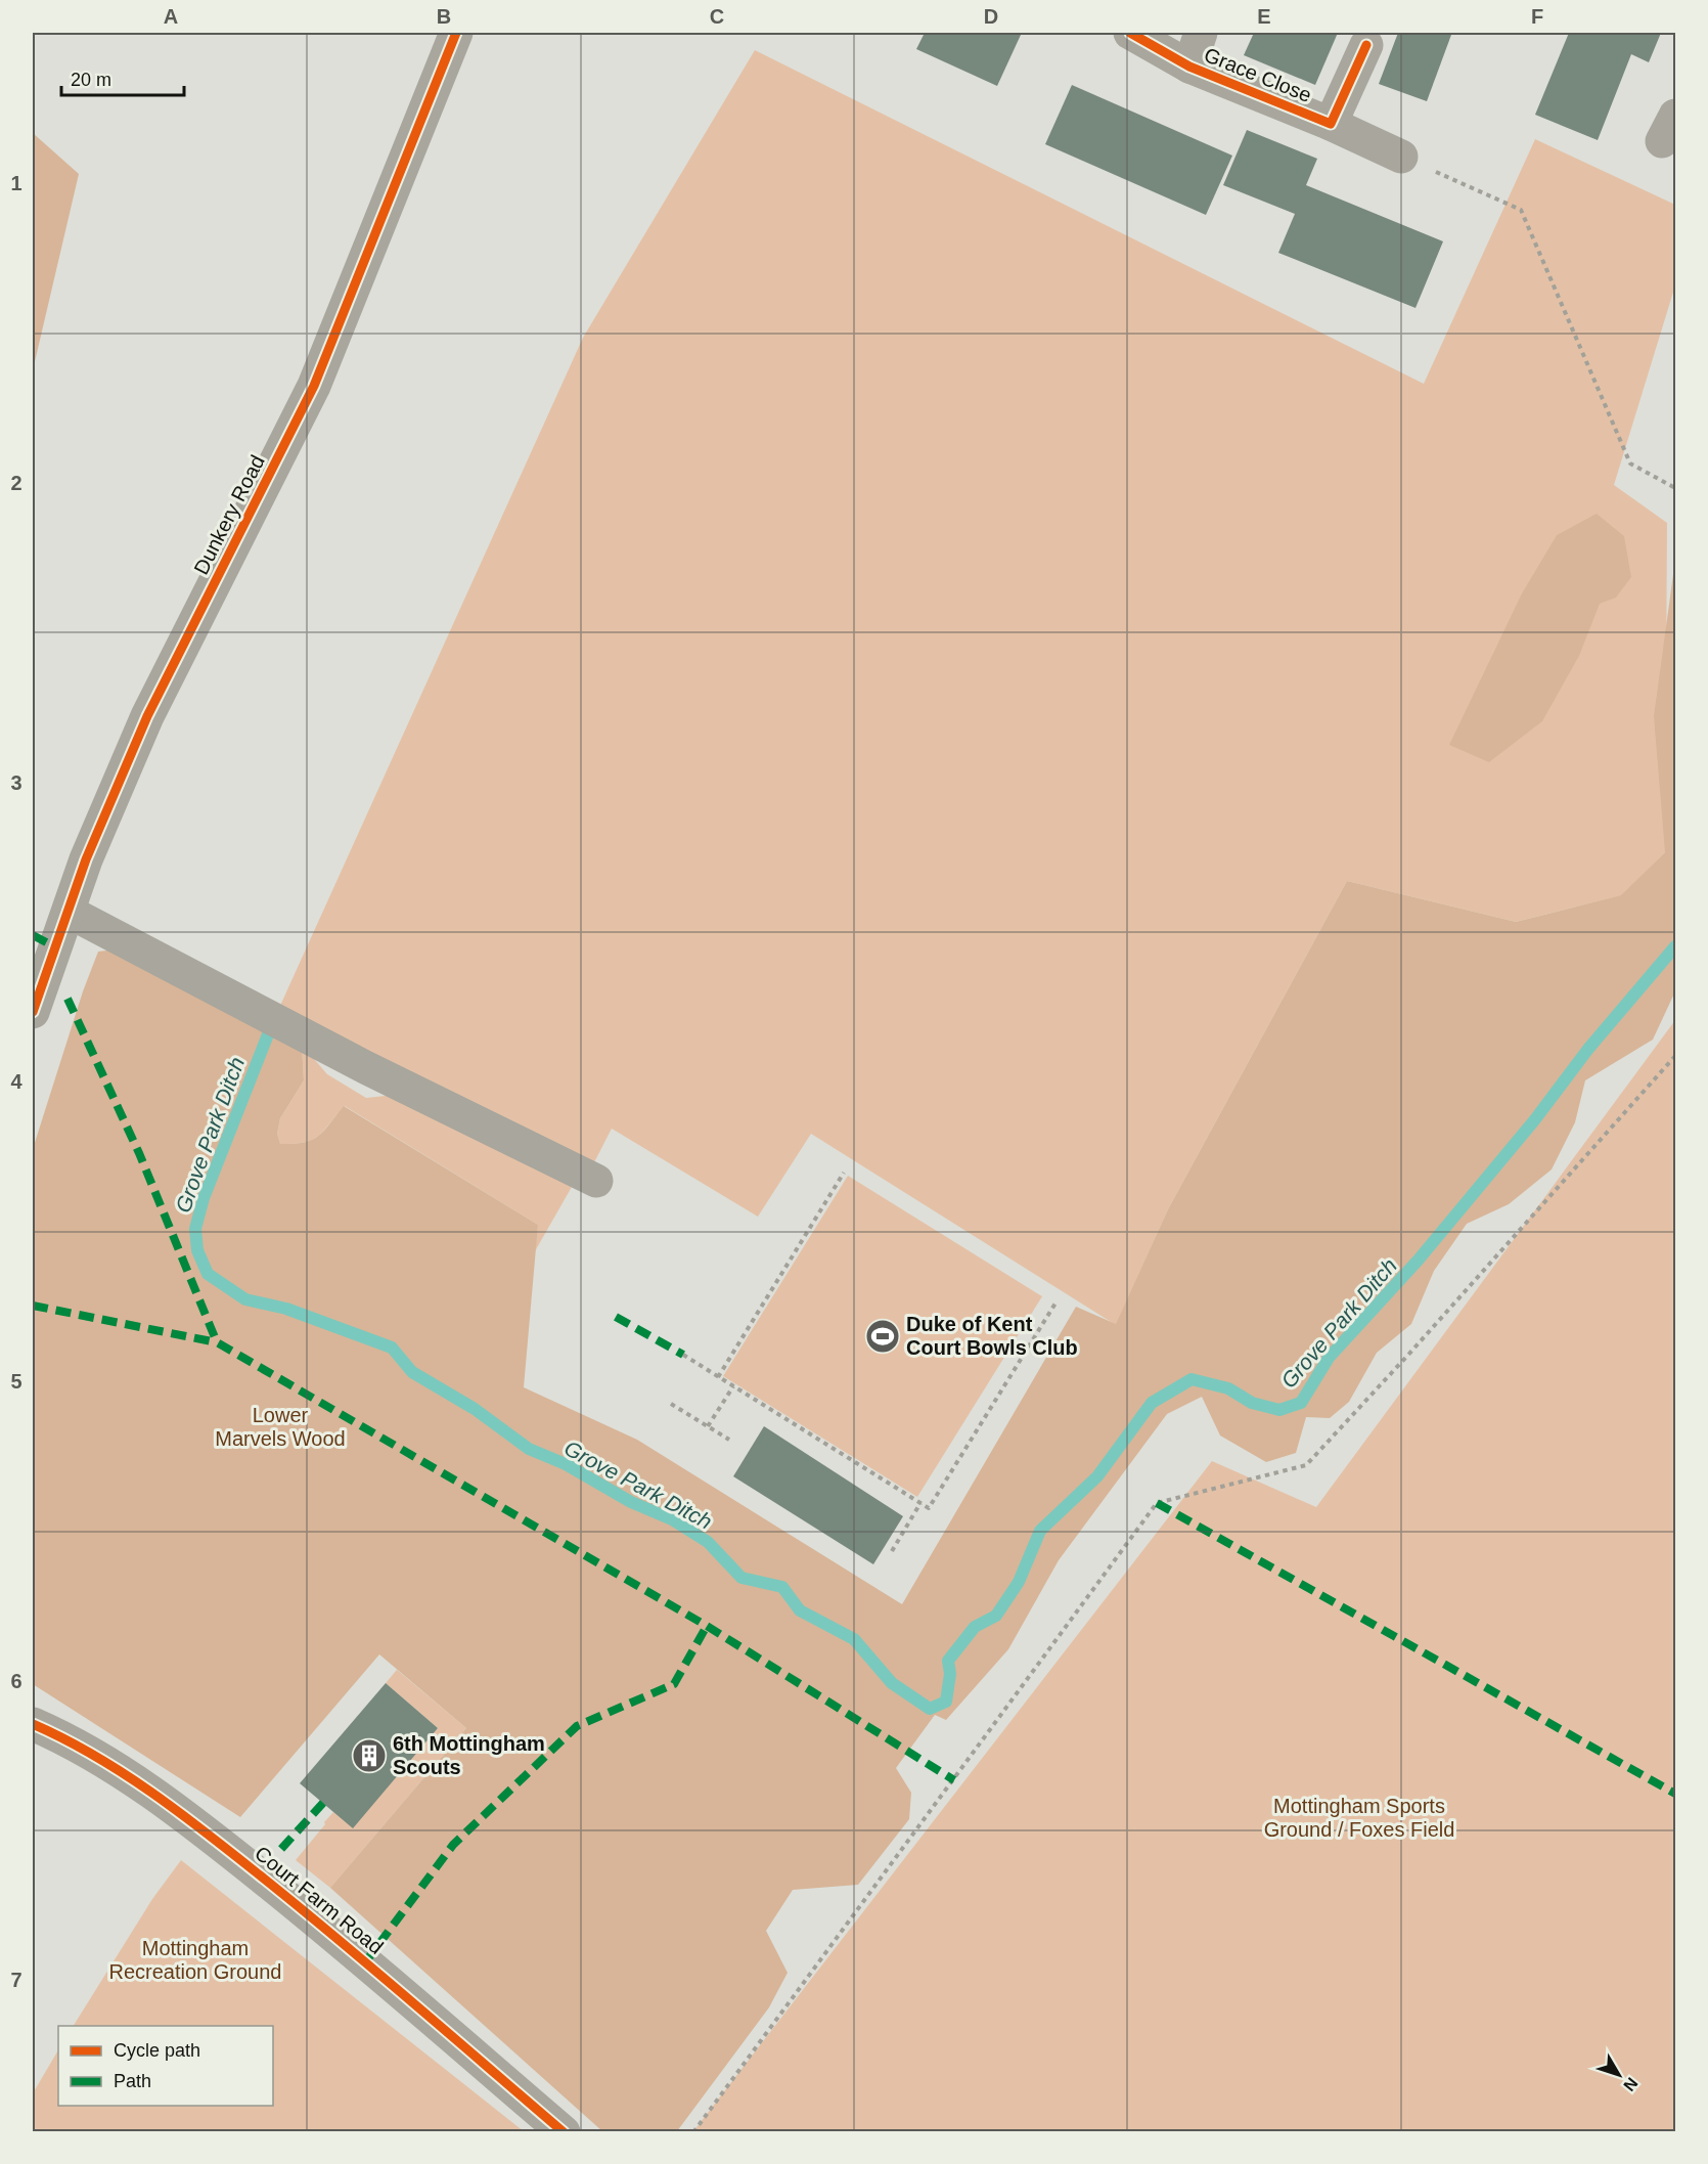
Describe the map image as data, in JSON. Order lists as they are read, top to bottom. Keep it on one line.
{"streets":{"street":["Grace Close","Dunkery Road","Court Farm Road"]},"water":["Grove Park Ditch"],"parks":["Lower Marvels Wood","Mottingham Sports Ground / Foxes Field","Mottingham Recreation Ground"],"places":{"sports":["Duke of Kent Court Bowls Club"],"building":["6th Mottingham Scouts"]},"legend":["Cycle path","Path"],"scale_bar":"20 m","north":"bottom right","grid":{"columns":["A","B","C","D","E","F"],"rows":["1","2","3","4","5","6","7"]}}
